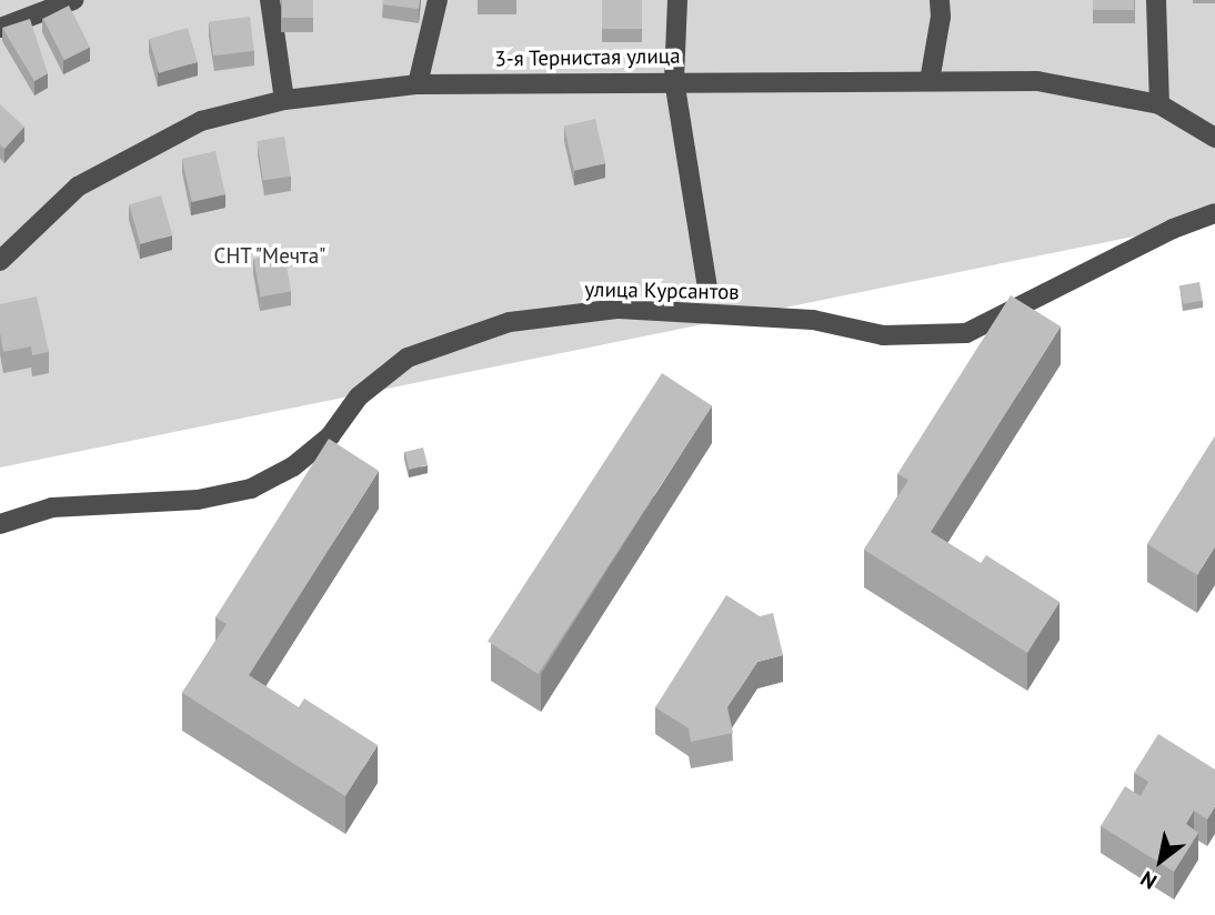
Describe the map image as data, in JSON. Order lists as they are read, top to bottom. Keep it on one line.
{"streets":{"street":["3-я Тернистая улица","улица Курсантов"]},"parks":["СНТ \"Мечта\""],"north":"bottom left"}
